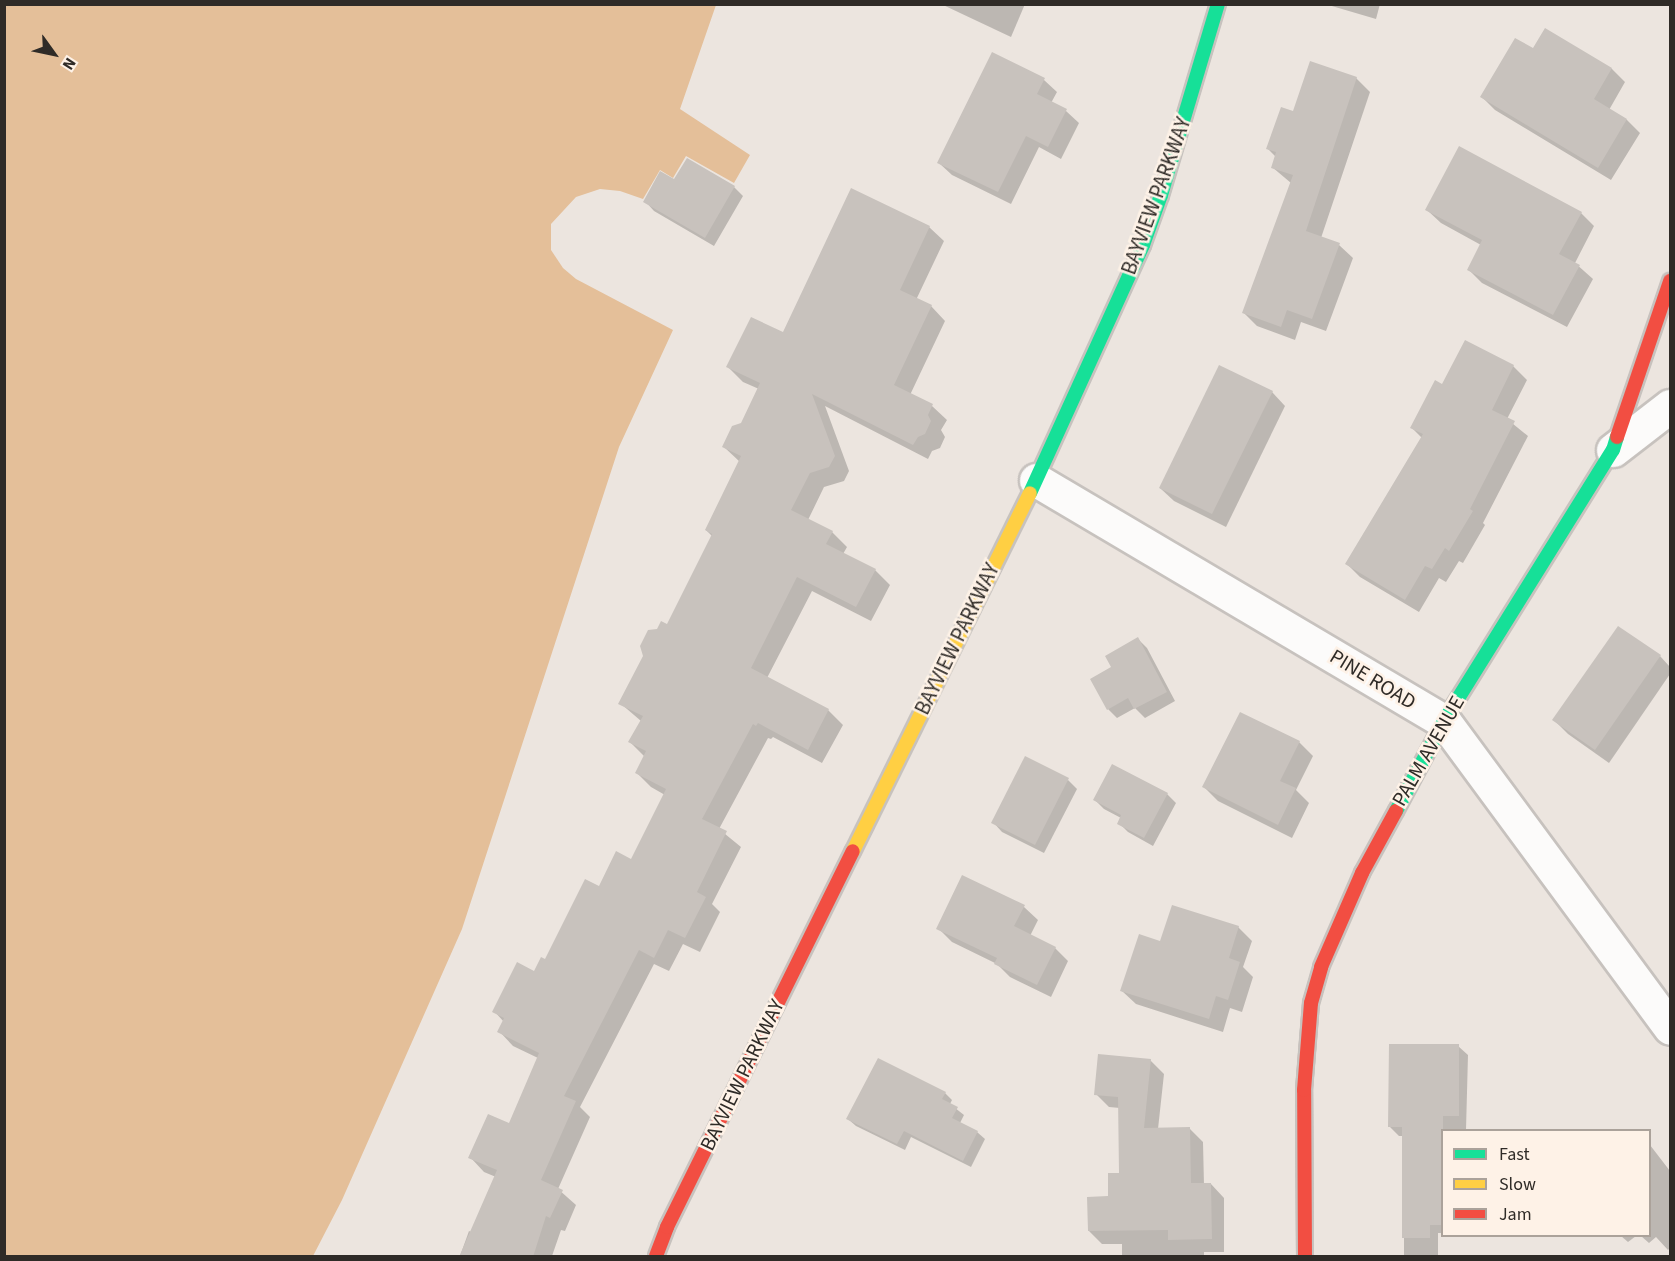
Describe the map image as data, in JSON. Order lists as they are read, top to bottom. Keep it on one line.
{"streets":{"street":["BAYVIEW PARKWAY","PINE ROAD","PALM AVENUE"]},"crossings":[["BAYVIEW PARKWAY","PINE ROAD"],["PINE ROAD","PALM AVENUE"]],"legend":["Fast","Slow","Jam"],"north":"bottom right"}
